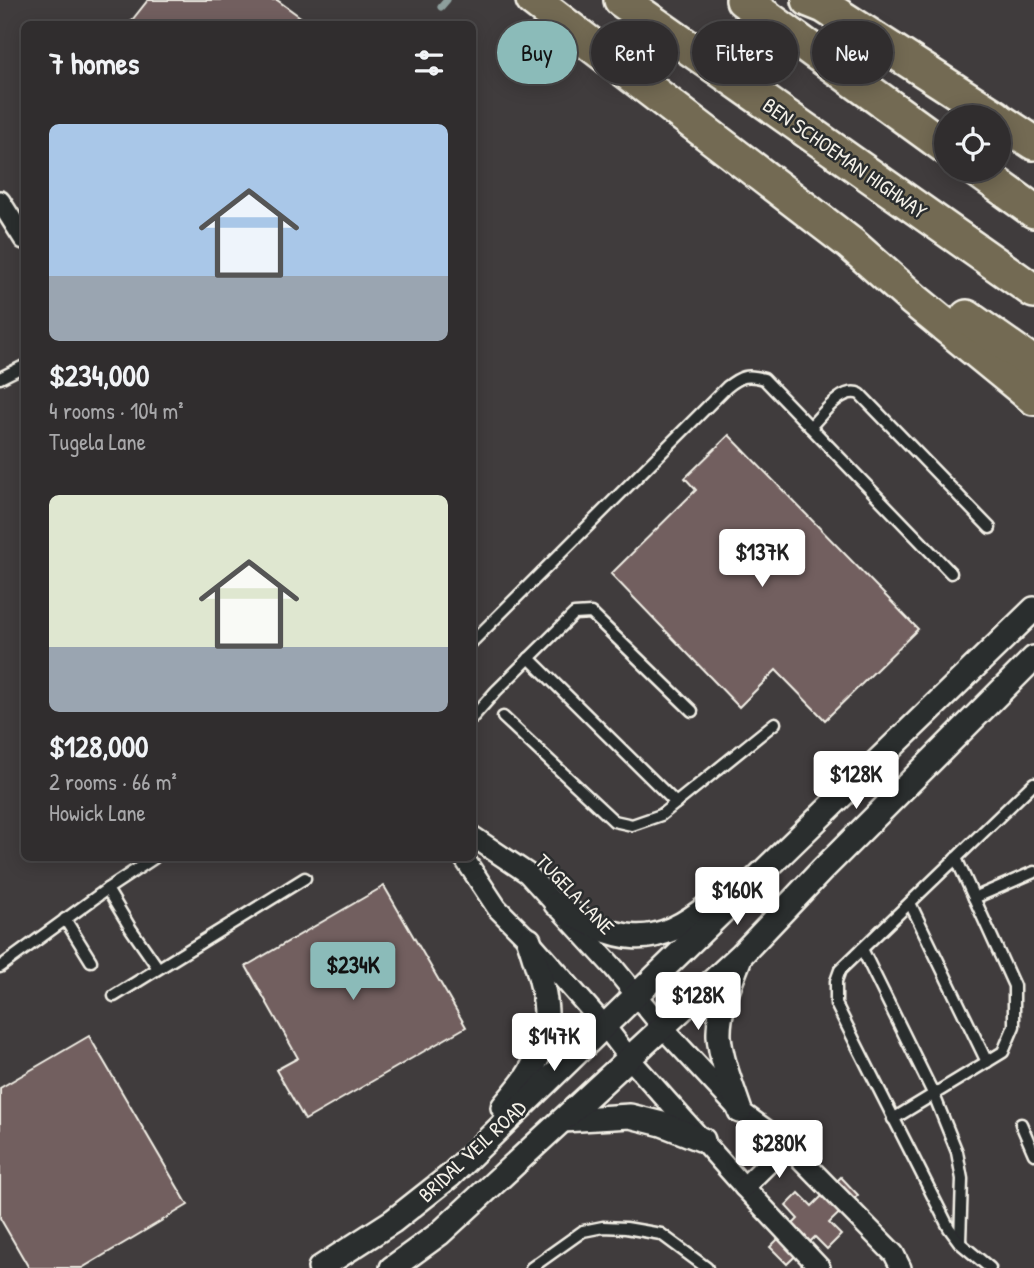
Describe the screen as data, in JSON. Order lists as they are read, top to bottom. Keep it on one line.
{"streets":{"highway":["BEN SCHOEMAN HIGHWAY"],"street":["TUGELA LANE","BRIDAL VEIL ROAD"]},"crossings":[["TUGELA LANE","BRIDAL VEIL ROAD"]],"page":{"chip":["Buy","Rent","Filters","New"],"heading":"7 homes","list":[{"name":"$234,000","note":"4 rooms · 104 m² · Tugela Lane"},{"name":"$128,000","note":"2 rooms · 66 m² · Howick Lane"}],"price":["$137K","$128K","$160K","$234K","$128K","$147K","$280K"]}}
